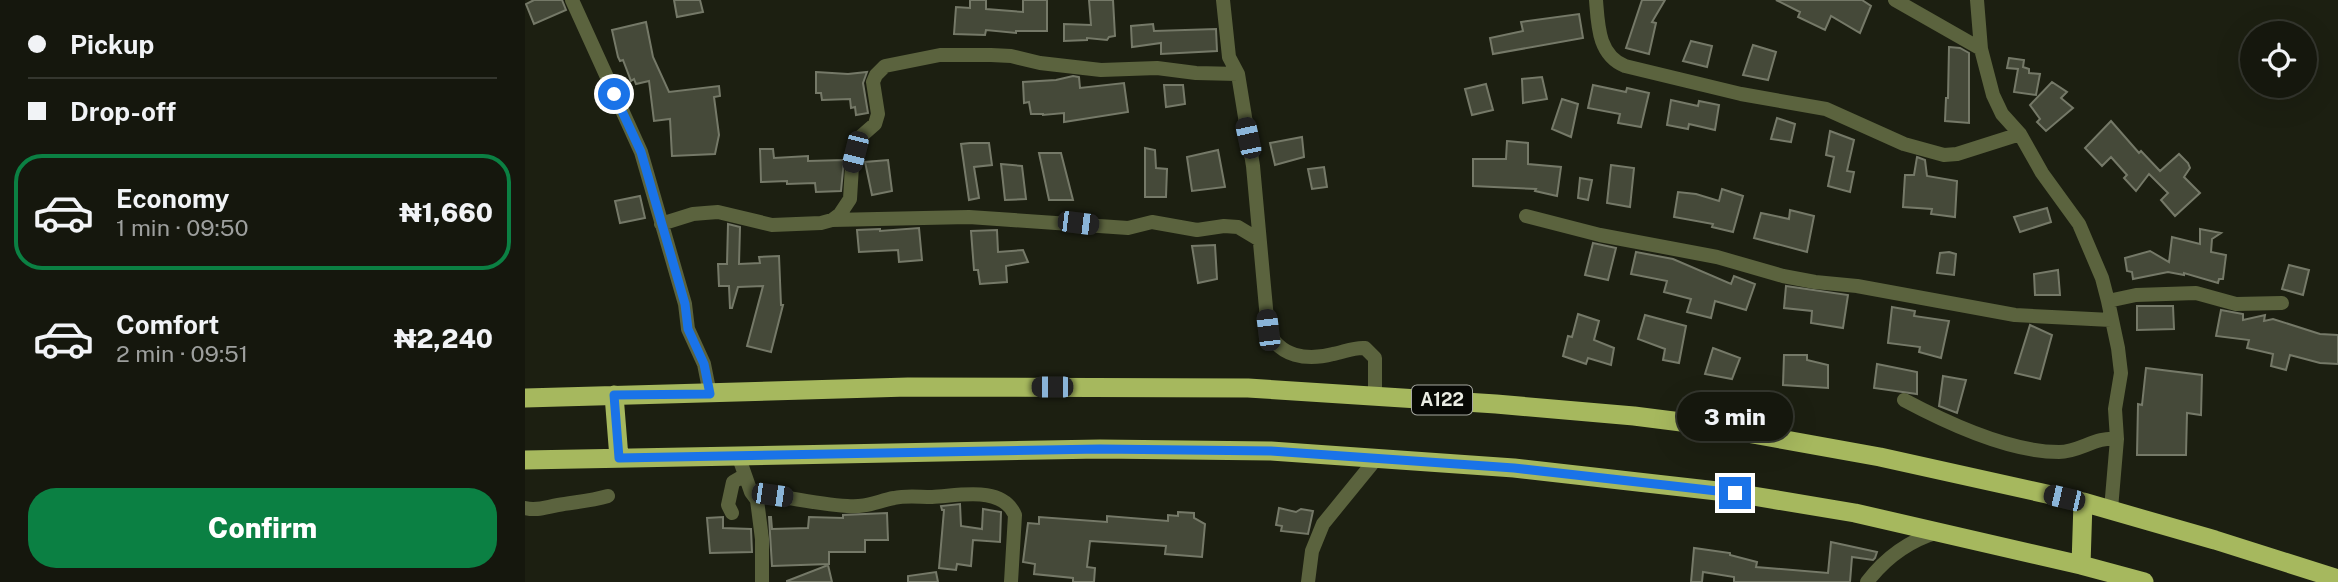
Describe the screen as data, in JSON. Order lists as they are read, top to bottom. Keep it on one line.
{"streets":{"highway":["A122"]},"page":{"banner":["Pickup","Drop-off"],"list":[{"name":"Economy","note":"1 min · 09:50","value":"₦1,660"},{"name":"Comfort","note":"2 min · 09:51","value":"₦2,240"}],"bubble":"3 min","buttons":"Confirm"}}
